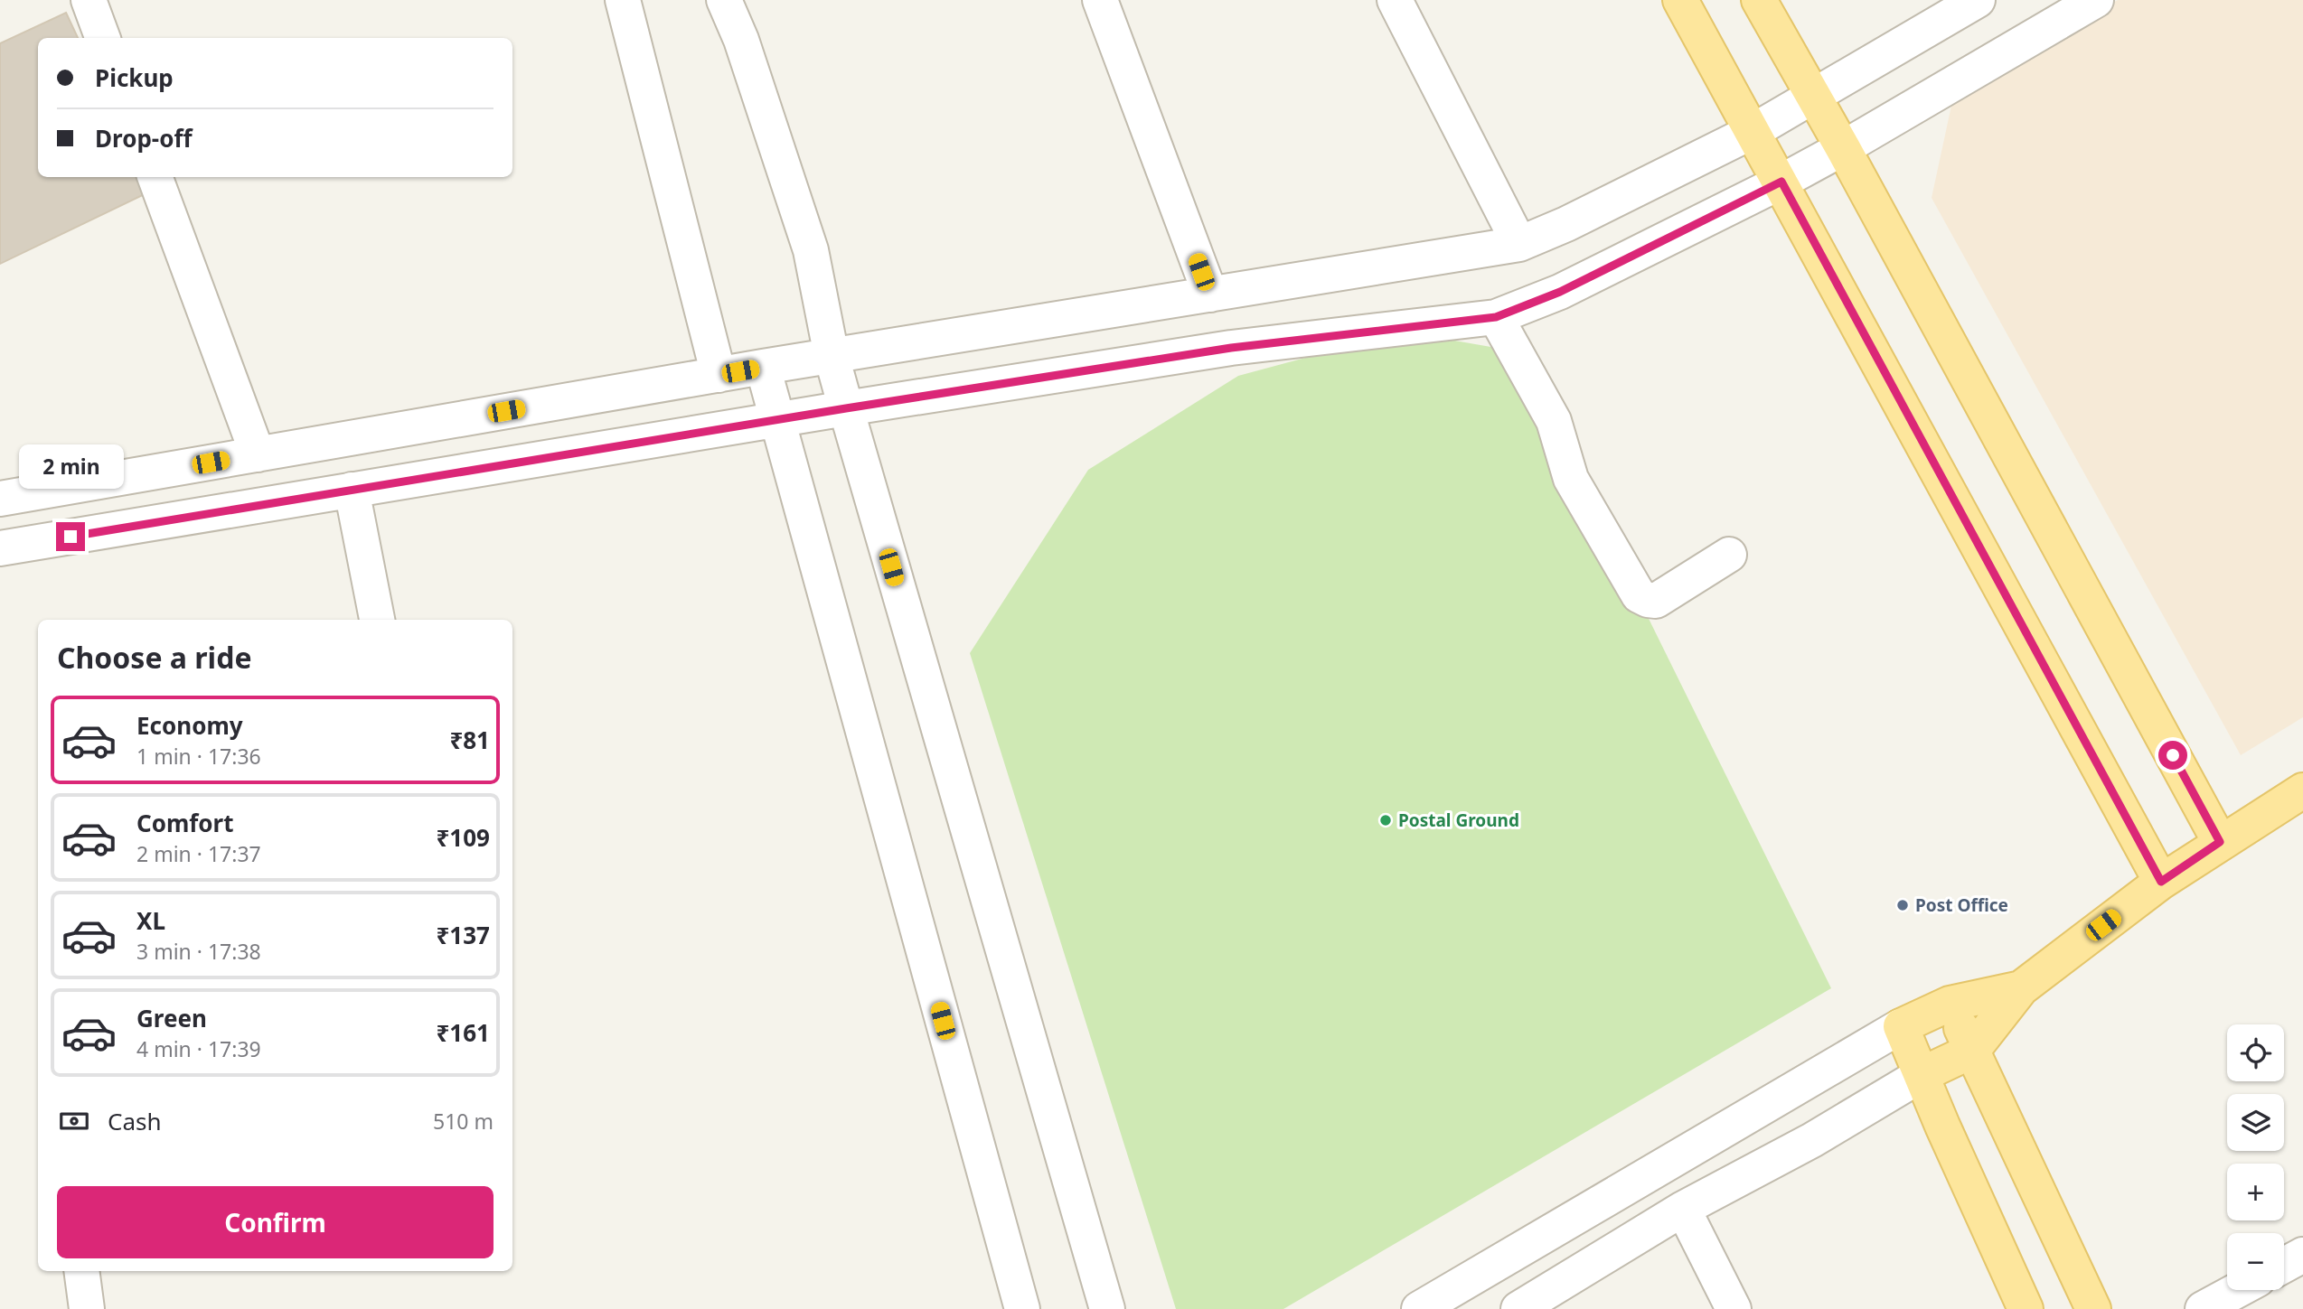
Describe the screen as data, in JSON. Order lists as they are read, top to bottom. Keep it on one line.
{"places":["Postal Ground","Post Office"],"page":{"banner":["Pickup","Drop-off"],"bubble":"2 min","heading":"Choose a ride","list":[{"name":"Economy","note":"1 min · 17:36","value":"₹81"},{"name":"Comfort","note":"2 min · 17:37","value":"₹109"},{"name":"XL","note":"3 min · 17:38","value":"₹137"},{"name":"Green","note":"4 min · 17:39","value":"₹161"}],"map_buttons":["+","−"],"pay":["Cash","510 m"],"buttons":"Confirm"}}
